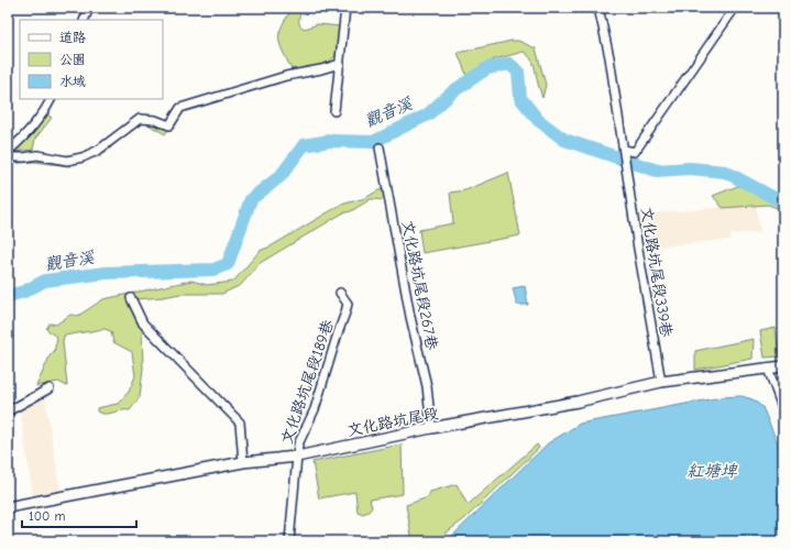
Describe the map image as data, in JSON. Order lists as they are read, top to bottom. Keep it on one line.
{"streets":{"main road":["文化路坑尾段"],"street":["文化路坑尾段339巷","文化路坑尾段267巷","文化路坑尾段189巷"]},"crossings":[["文化路坑尾段339巷","文化路坑尾段"],["文化路坑尾段267巷","文化路坑尾段"],["文化路坑尾段189巷","文化路坑尾段"]],"water":["觀音溪","紅塘埤"],"legend":["道路","公園","水域"],"scale_bar":"100 m"}
